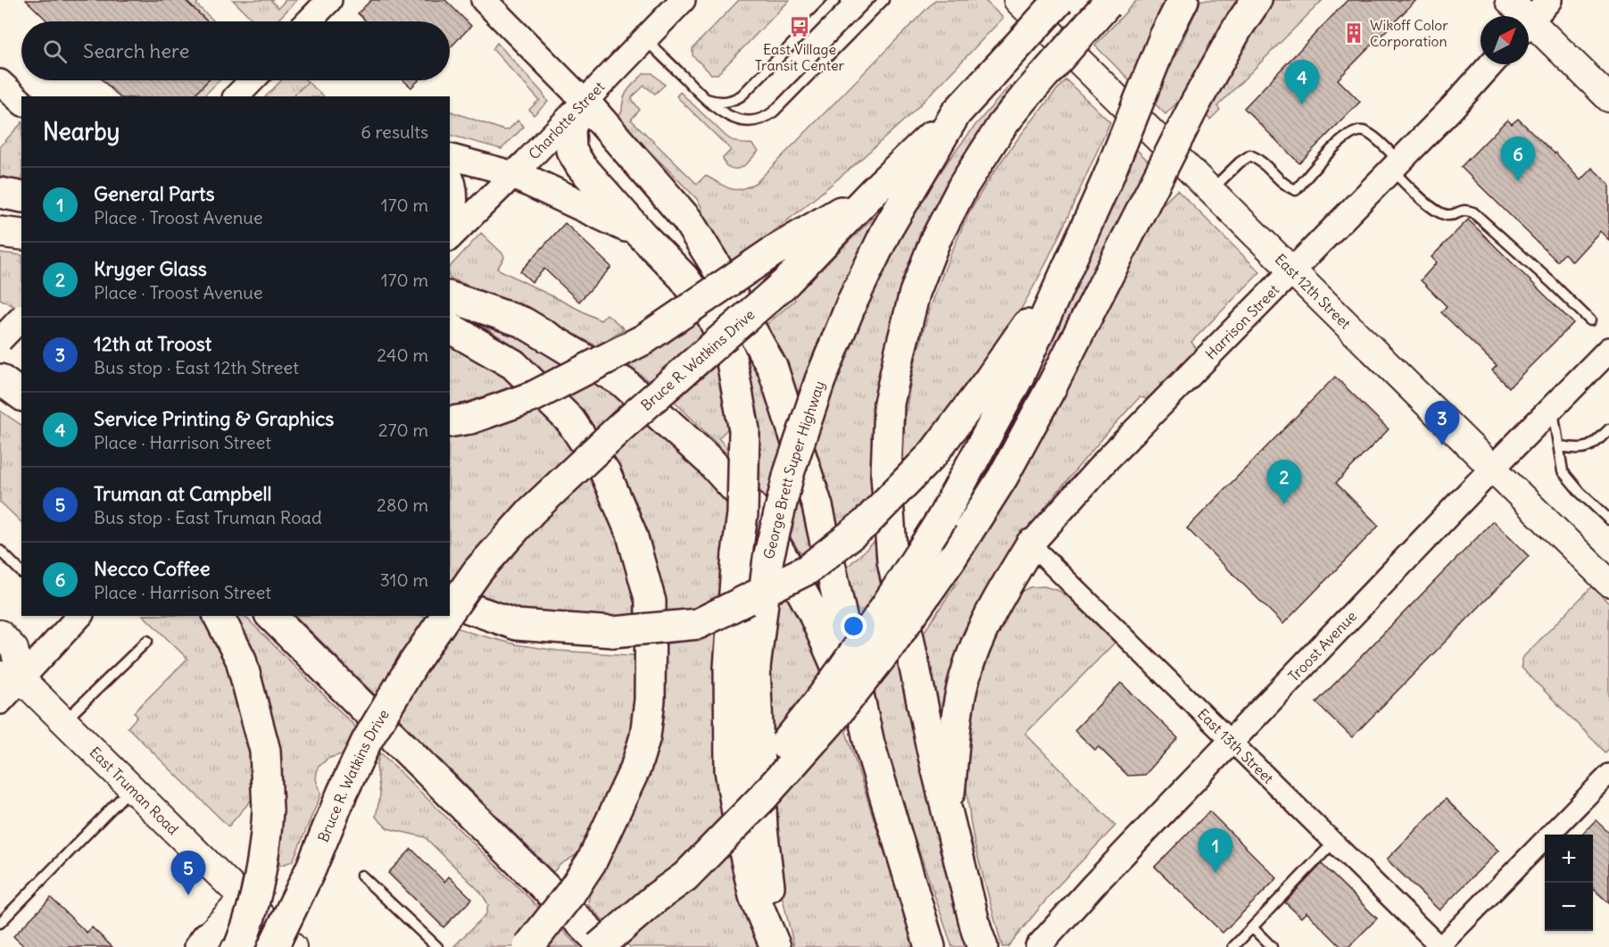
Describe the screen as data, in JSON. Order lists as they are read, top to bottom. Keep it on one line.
{"streets":{"highway":["Bruce R. Watkins Drive","George Brett Super Highway"],"main road":["East 12th Street","East Truman Road"],"street":["Charlotte Street","Harrison Street","Troost Avenue","East 13th Street"]},"crossings":[["East 12th Street","Harrison Street"],["East 12th Street","Troost Avenue"],["Harrison Street","East 13th Street"],["Bruce R. Watkins Drive","George Brett Super Highway"],["Troost Avenue","East 13th Street"]],"places":{"bus stop":["East Village Transit Center"],"building":["Wikoff Color Corporation"]},"north":"top right","page":{"search":"Search here","pins":["4","6","3","2","1","5"],"heading":["Nearby","6 results"],"list":[{"mark":"1","name":"General Parts","note":"Place · Troost Avenue","value":"170 m"},{"mark":"2","name":"Kryger Glass","note":"Place · Troost Avenue","value":"170 m"},{"mark":"3","name":"12th at Troost","note":"Bus stop · East 12th Street","value":"240 m"},{"mark":"4","name":"Service Printing & Graphics","note":"Place · Harrison Street","value":"270 m"},{"mark":"5","name":"Truman at Campbell","note":"Bus stop · East Truman Road","value":"280 m"},{"mark":"6","name":"Necco Coffee","note":"Place · Harrison Street","value":"310 m"}],"map_buttons":["+","−"]}}
